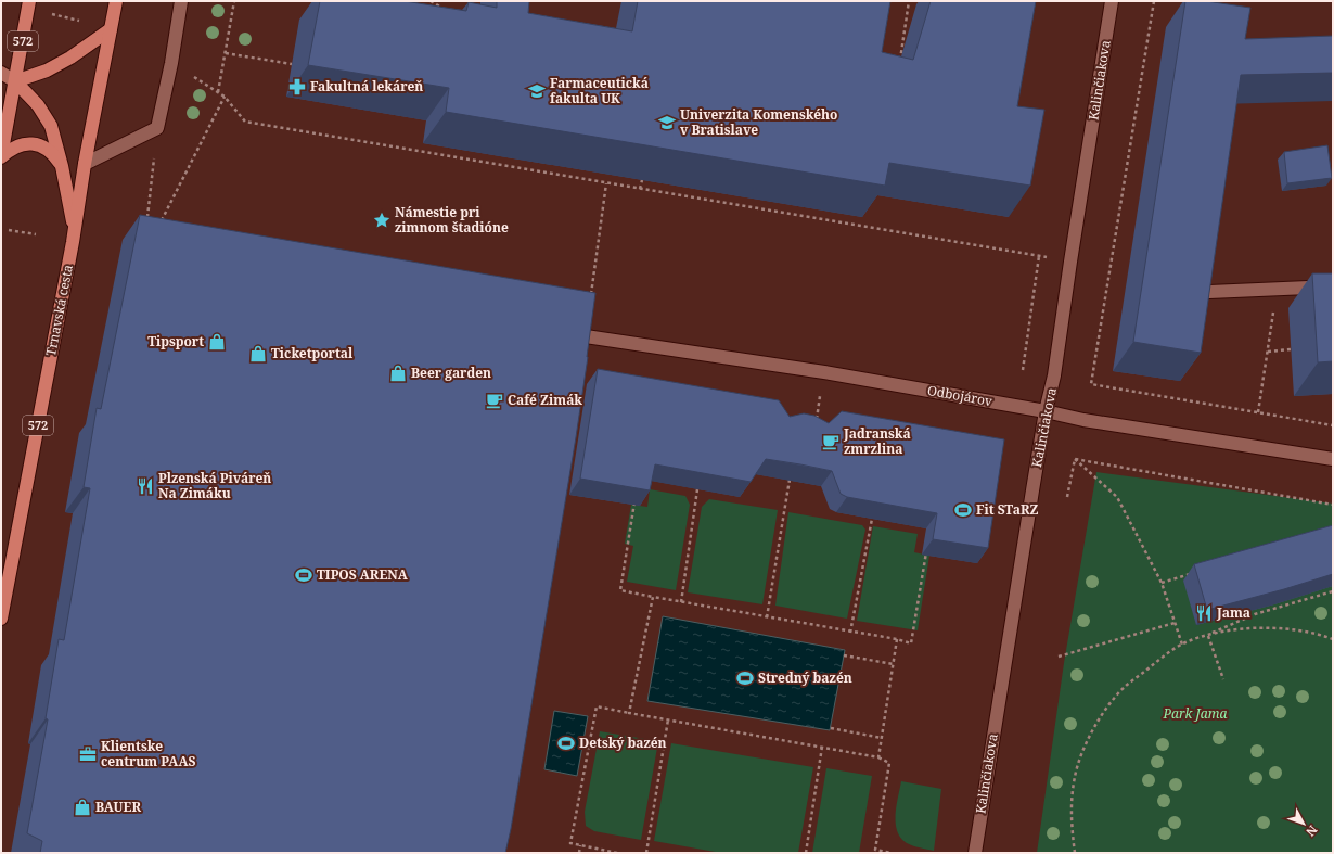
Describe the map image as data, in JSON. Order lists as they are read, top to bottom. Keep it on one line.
{"streets":{"main road":["572","Trnavská cesta"],"street":["Kalinčiakova","Odbojárov"]},"crossings":[["Kalinčiakova","Odbojárov"]],"parks":["Park Jama"],"places":{"pharmacy":["Fakultná lekáreň"],"school or university":["Farmaceutická fakulta UK","Univerzita Komenského v Bratislave"],"place":["Námestie pri zimnom štadióne"],"shop":["Tipsport","Ticketportal","Beer garden","BAUER"],"cafe":["Café Zimák","Jadranská zmrzlina"],"restaurant":["Plzenská Piváreň Na Zimáku","Jama"],"sports":["Fit STaRZ","TIPOS ARENA","Stredný bazén","Detský bazén"],"office":["Klientske centrum PAAS"]},"north":"bottom right"}
